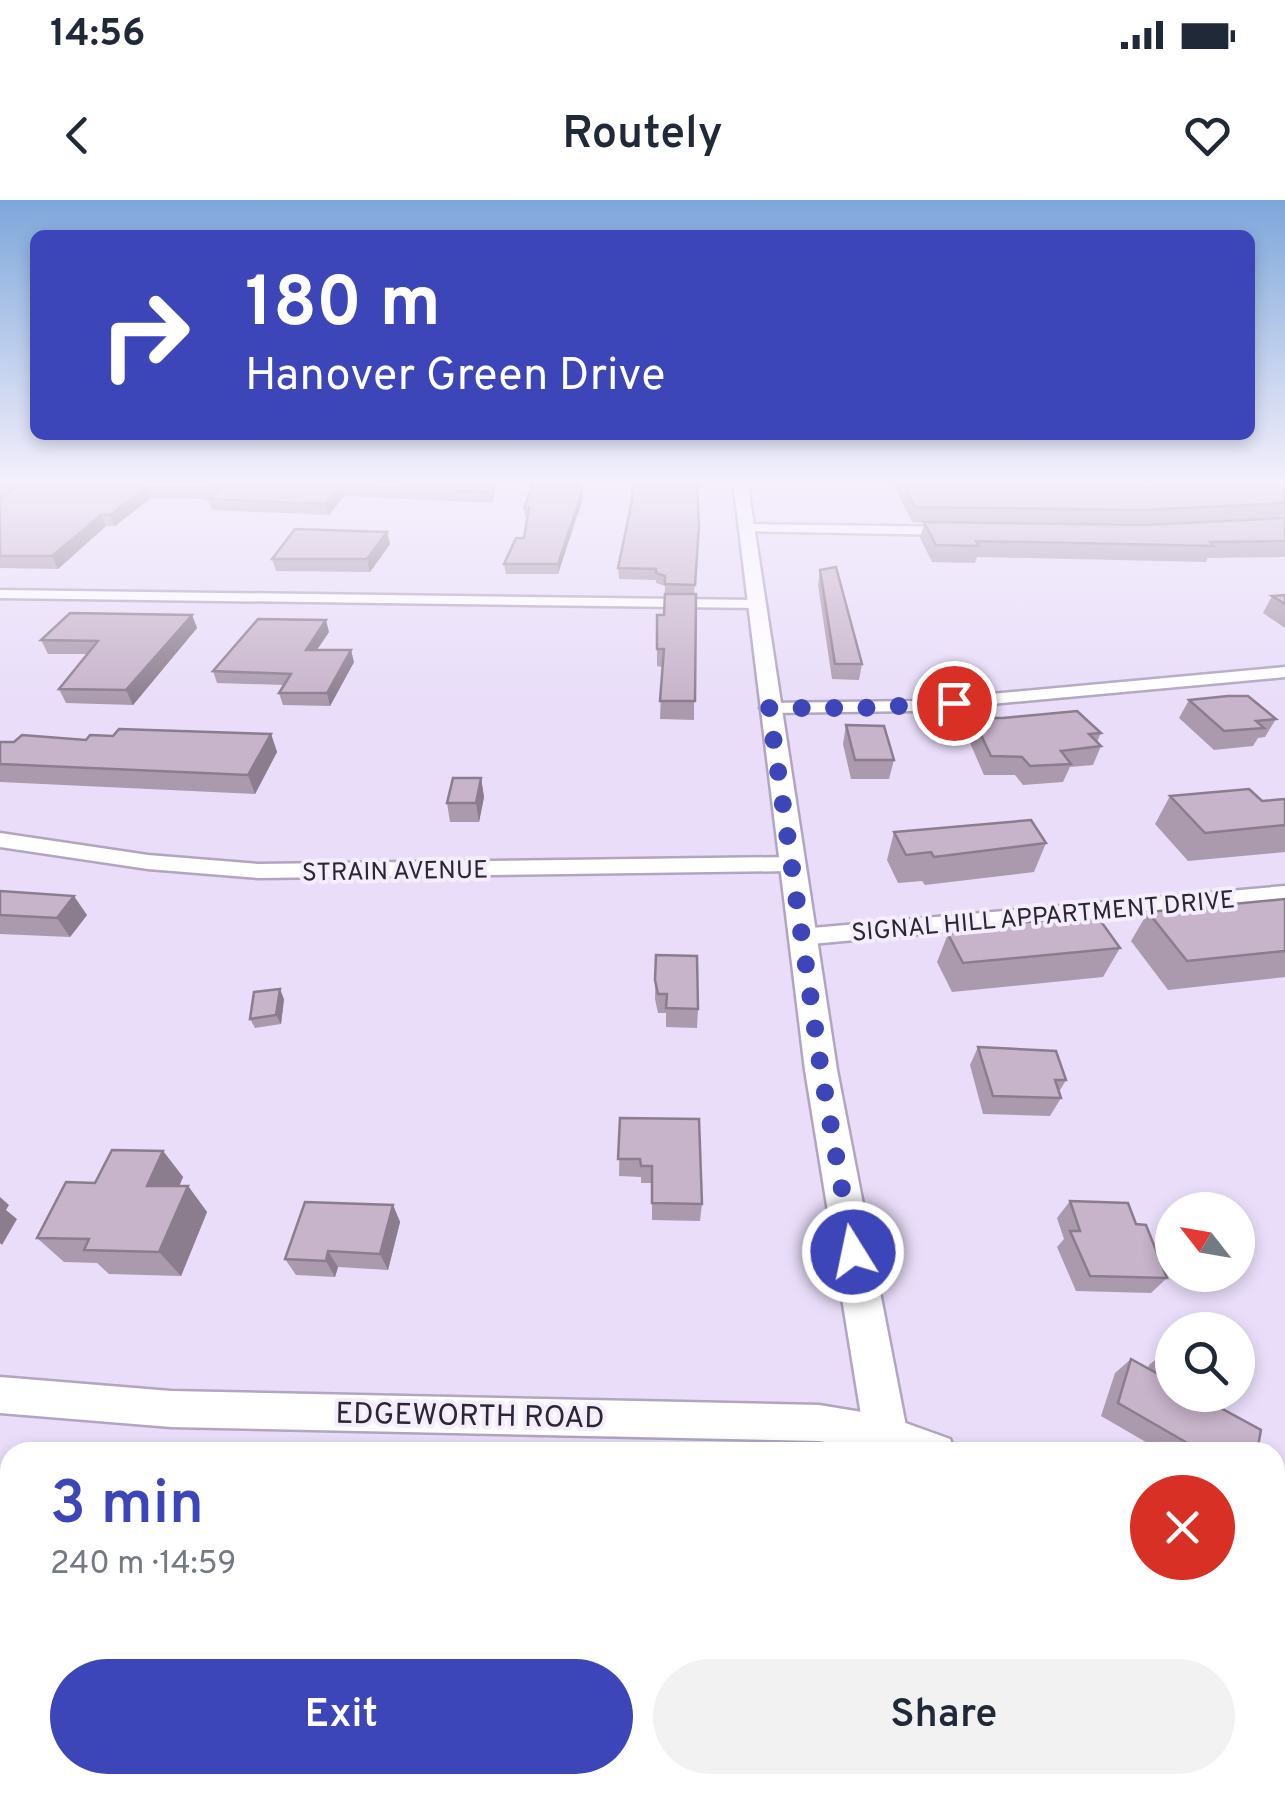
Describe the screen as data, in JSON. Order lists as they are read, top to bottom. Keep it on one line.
{"streets":{"street":["STRAIN AVENUE","SIGNAL HILL APPARTMENT DRIVE","EDGEWORTH ROAD"]},"north":"top left","page":{"status":"14:56","header":"Routely","turn":["180 m","Hanover Green Drive"],"heading":["3 min","240 m · 14:59"],"buttons":["Exit","Share"]}}
